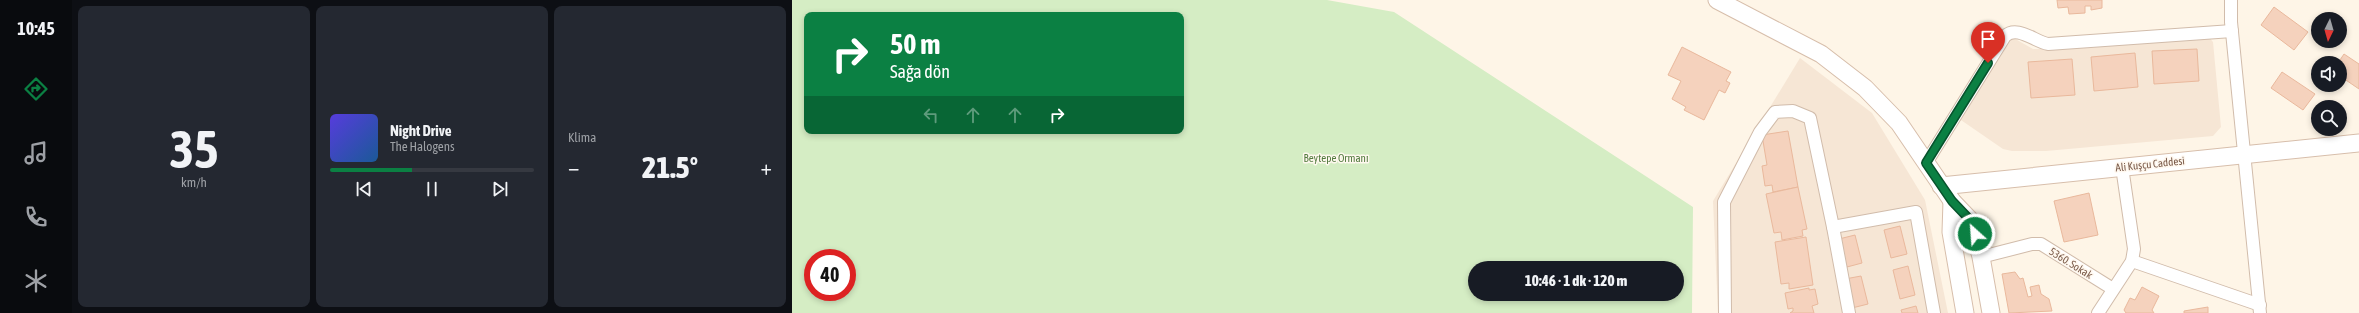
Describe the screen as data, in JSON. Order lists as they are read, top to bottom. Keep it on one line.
{"streets":{"street":["Ali Kuşçu Caddesi","5360. Sokak"]},"parks":["Beytepe Ormanı"],"north":"bottom","page":{"tabs":"10:45","tile":[["35","km/h"],"Klima"],"turn":["50 m","Sağa dön"],"song":["Night Drive","The Halogens"],"heat":["−","21.5°","+"],"limit":"40","trip":"10:46 · 1 dk · 120 m"}}
